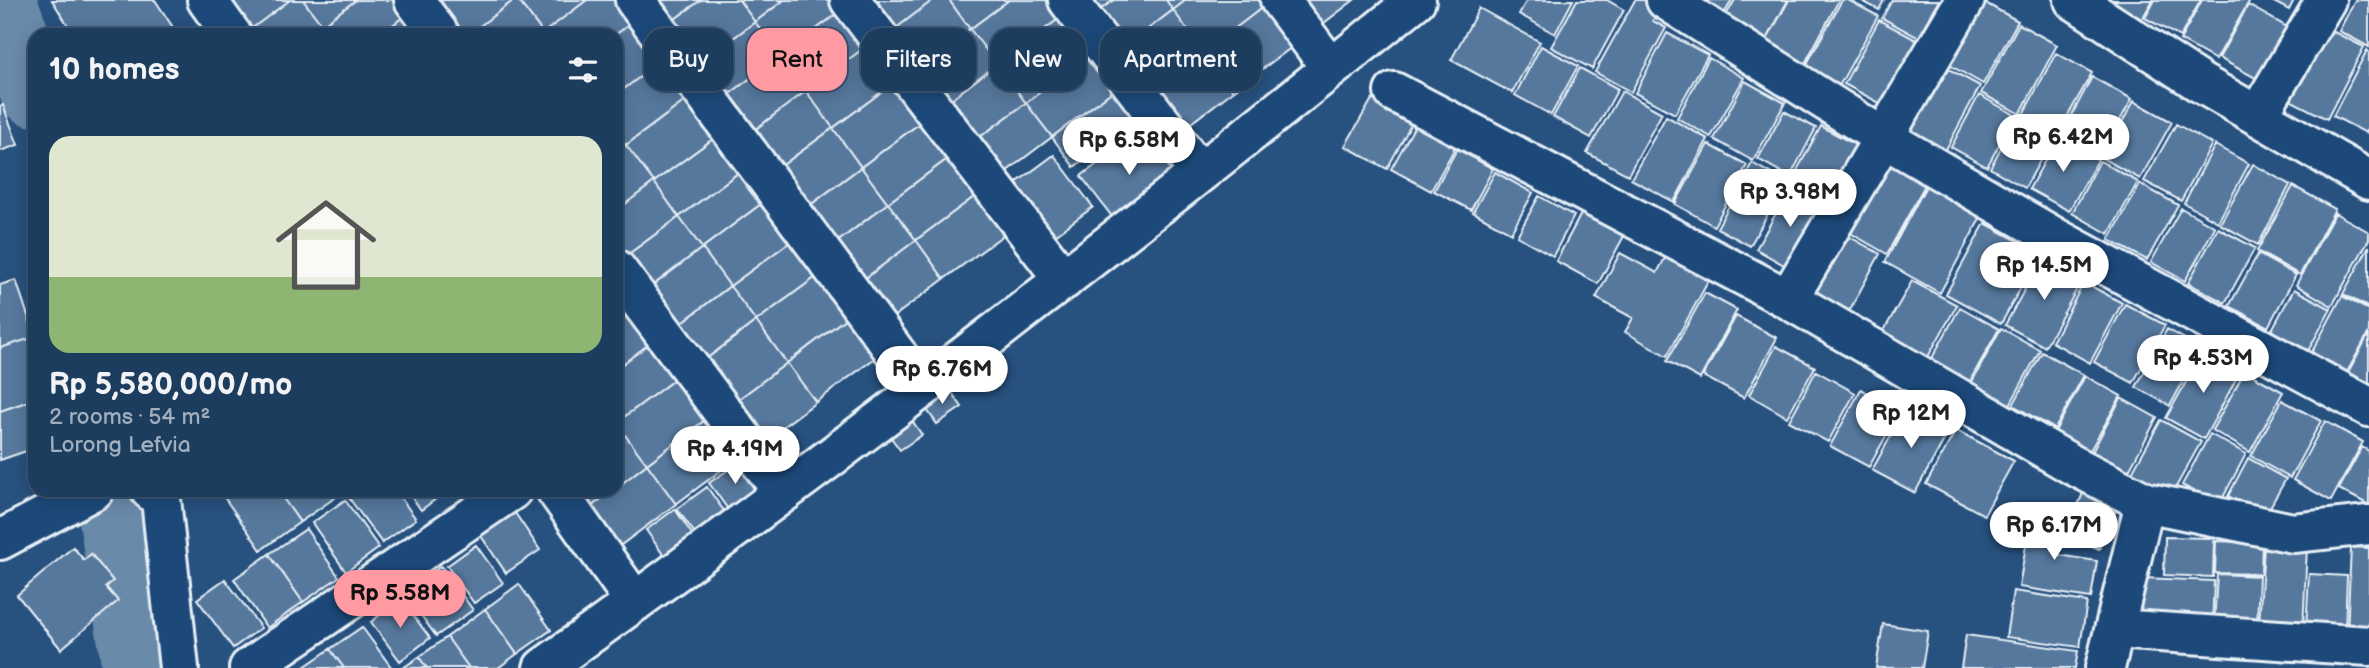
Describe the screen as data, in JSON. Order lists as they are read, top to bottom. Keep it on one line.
{"page":{"chip":["Buy","Rent","Filters","New","Apartment"],"heading":"10 homes","list":[{"name":"Rp 5,580,000/mo","note":"2 rooms · 54 m² · Lorong Lefvia"}],"price":["Rp 6.42M","Rp 6.58M","Rp 3.98M","Rp 14.5M","Rp 4.53M","Rp 6.76M","Rp 12M","Rp 4.19M","Rp 6.17M","Rp 5.58M"]}}
